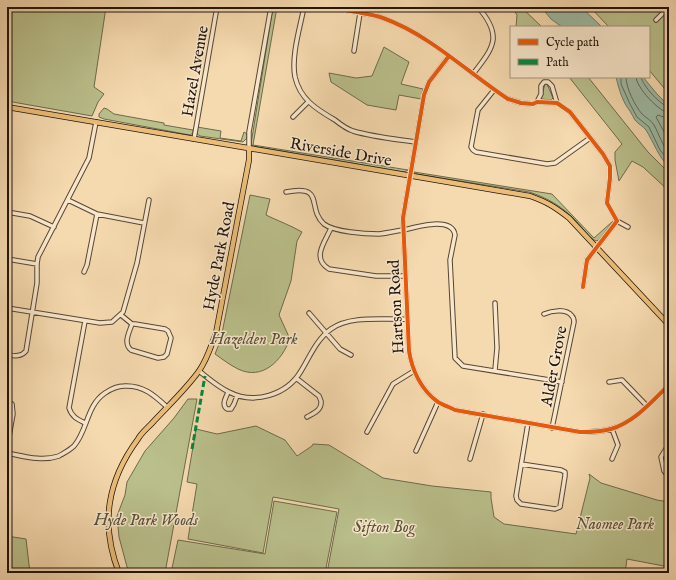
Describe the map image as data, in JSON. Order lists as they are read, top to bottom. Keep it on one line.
{"streets":{"main road":["Riverside Drive","Hyde Park Road"],"street":["Hazel Avenue","Hartson Road","Alder Grove"]},"crossings":[["Hazel Avenue","Riverside Drive"],["Riverside Drive","Hyde Park Road"],["Riverside Drive","Hartson Road"],["Hartson Road","Alder Grove"]],"parks":["Hazelden Park","Hyde Park Woods","Naomee Park","Sifton Bog"],"legend":["Cycle path","Path"]}
